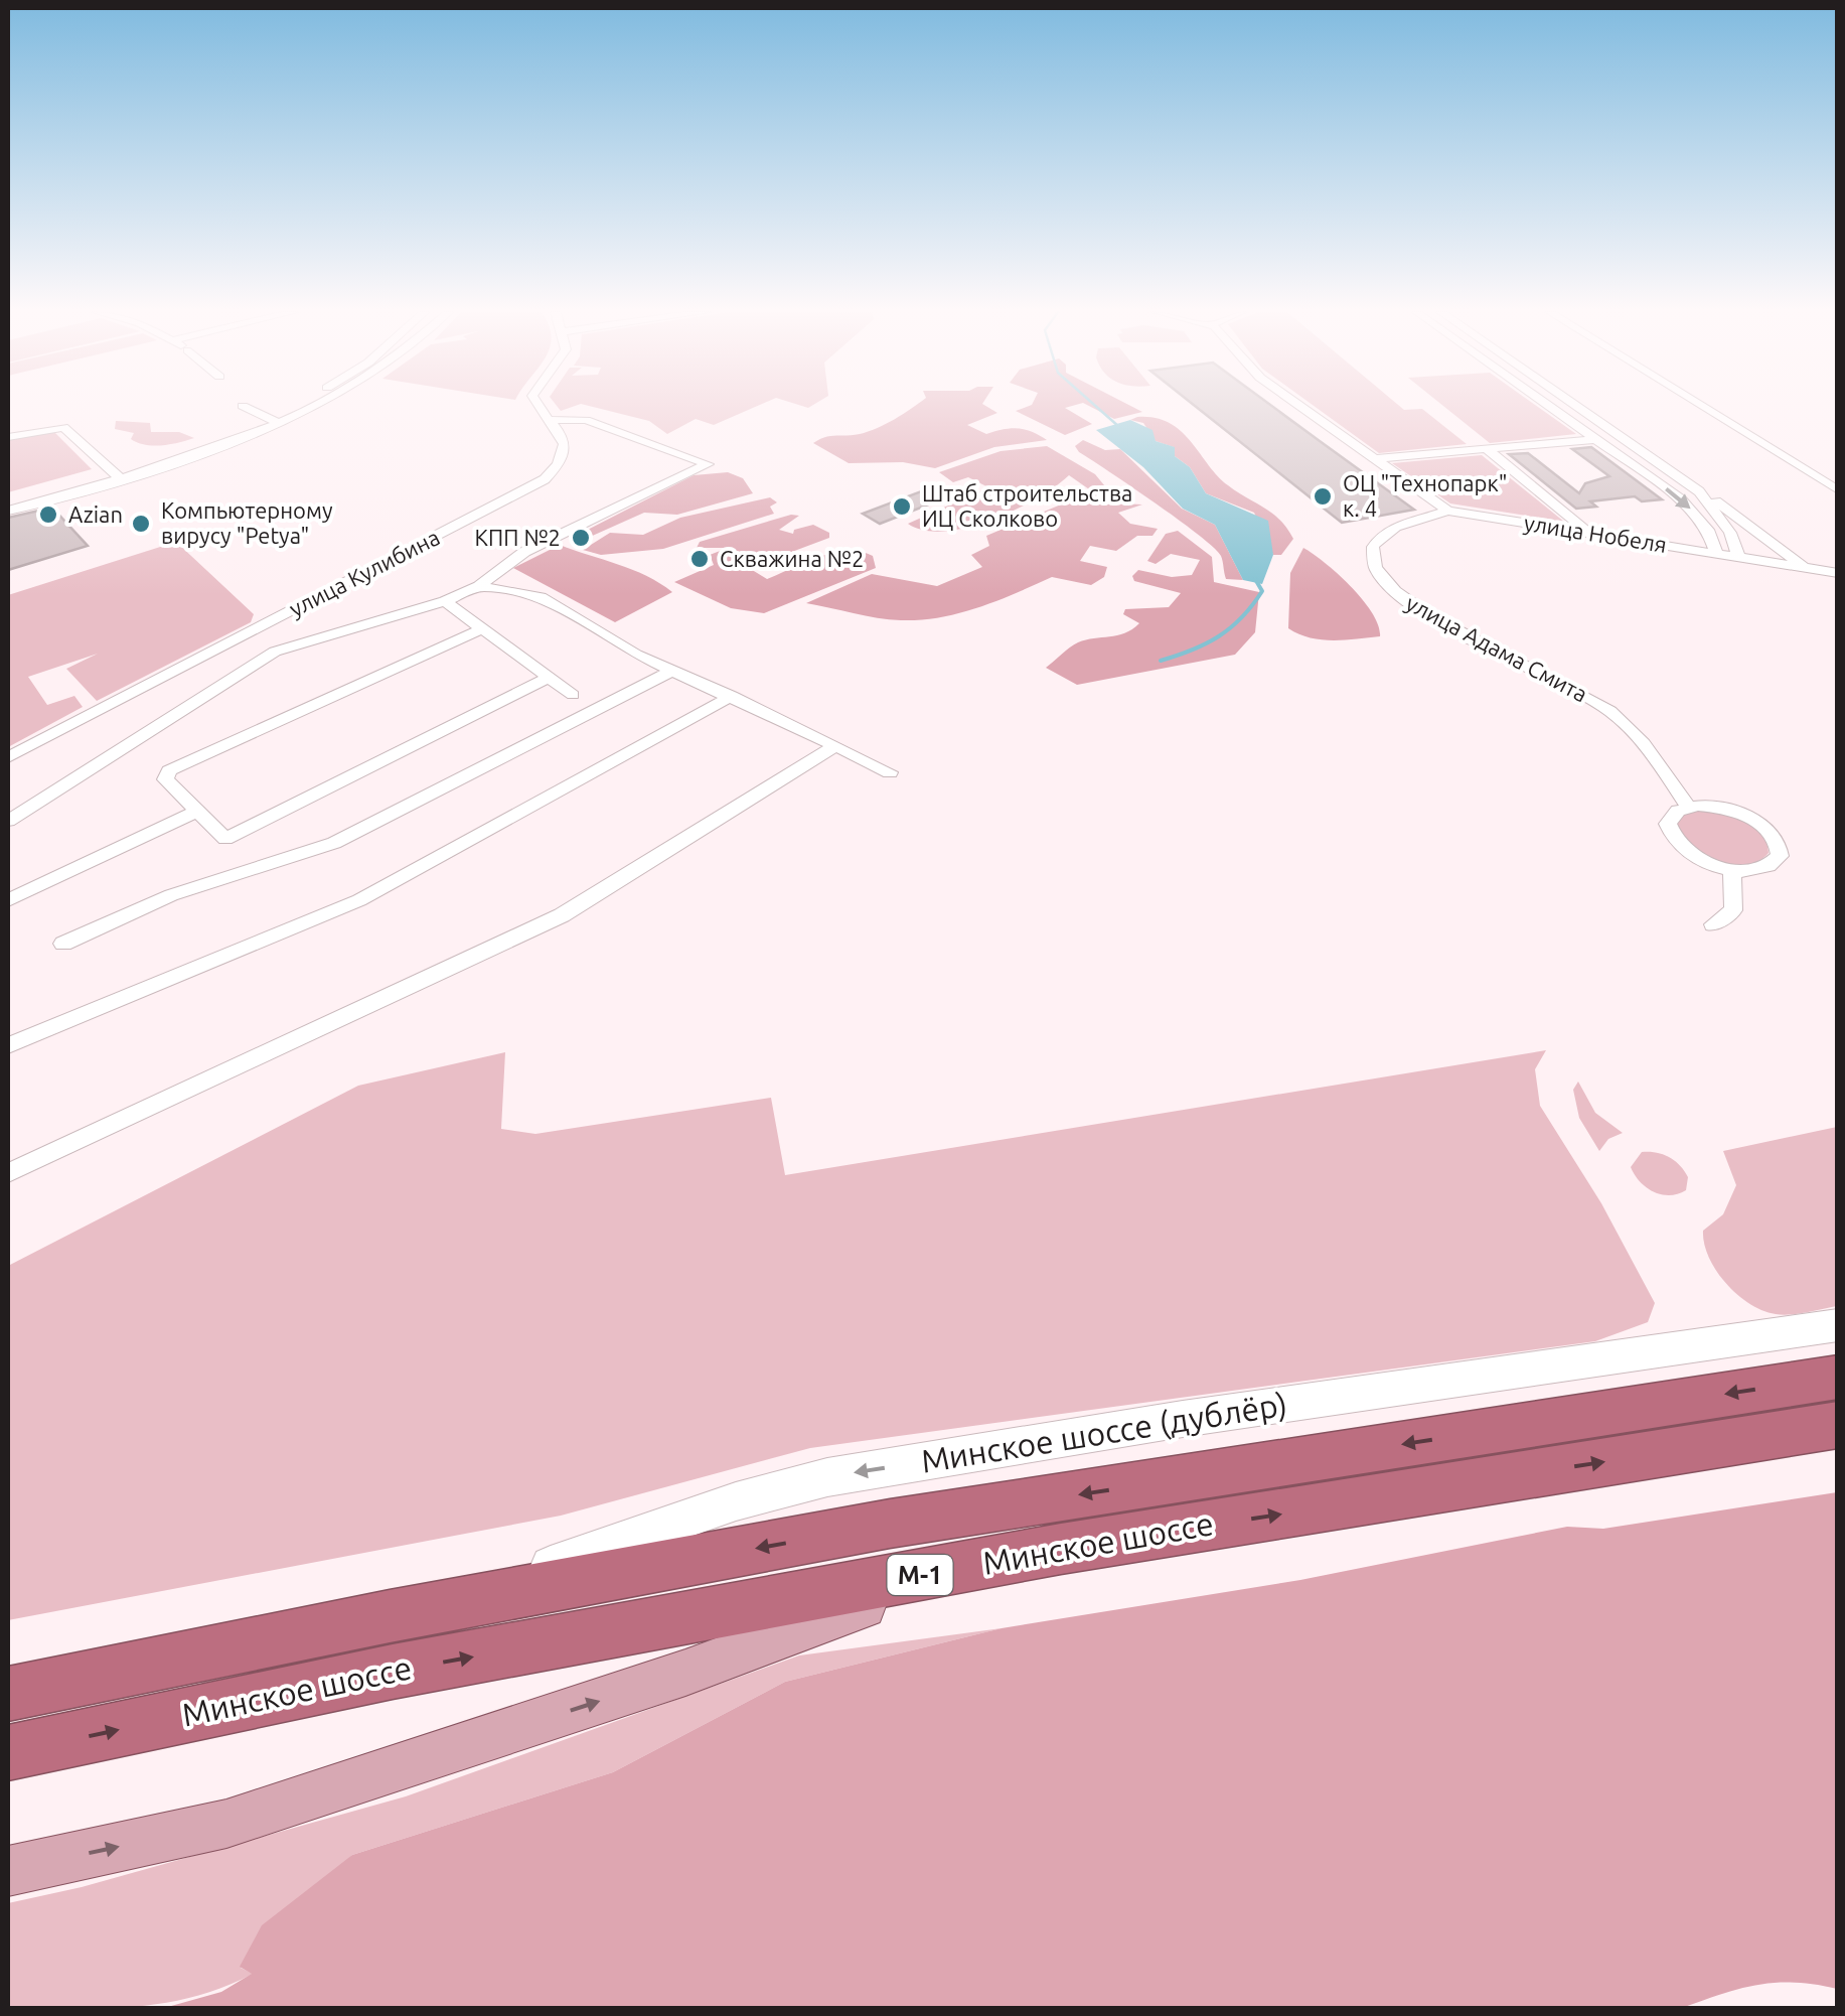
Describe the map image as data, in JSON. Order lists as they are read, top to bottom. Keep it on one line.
{"streets":{"highway":["Минское шоссе","М-1"],"main road":["Минское шоссе (дублёр)"],"street":["улица Нобеля","улица Кулибина","улица Адама Смита"]},"crossings":[["улица Нобеля","улица Адама Смита"],["Минское шоссе (дублёр)","Минское шоссе"]],"places":["ОЦ \"Технопарк\" к. 4","Штаб строительства ИЦ Сколково","Azian","Компьютерному вирусу \"Petya\"","КПП №2","Скважина №2"]}
